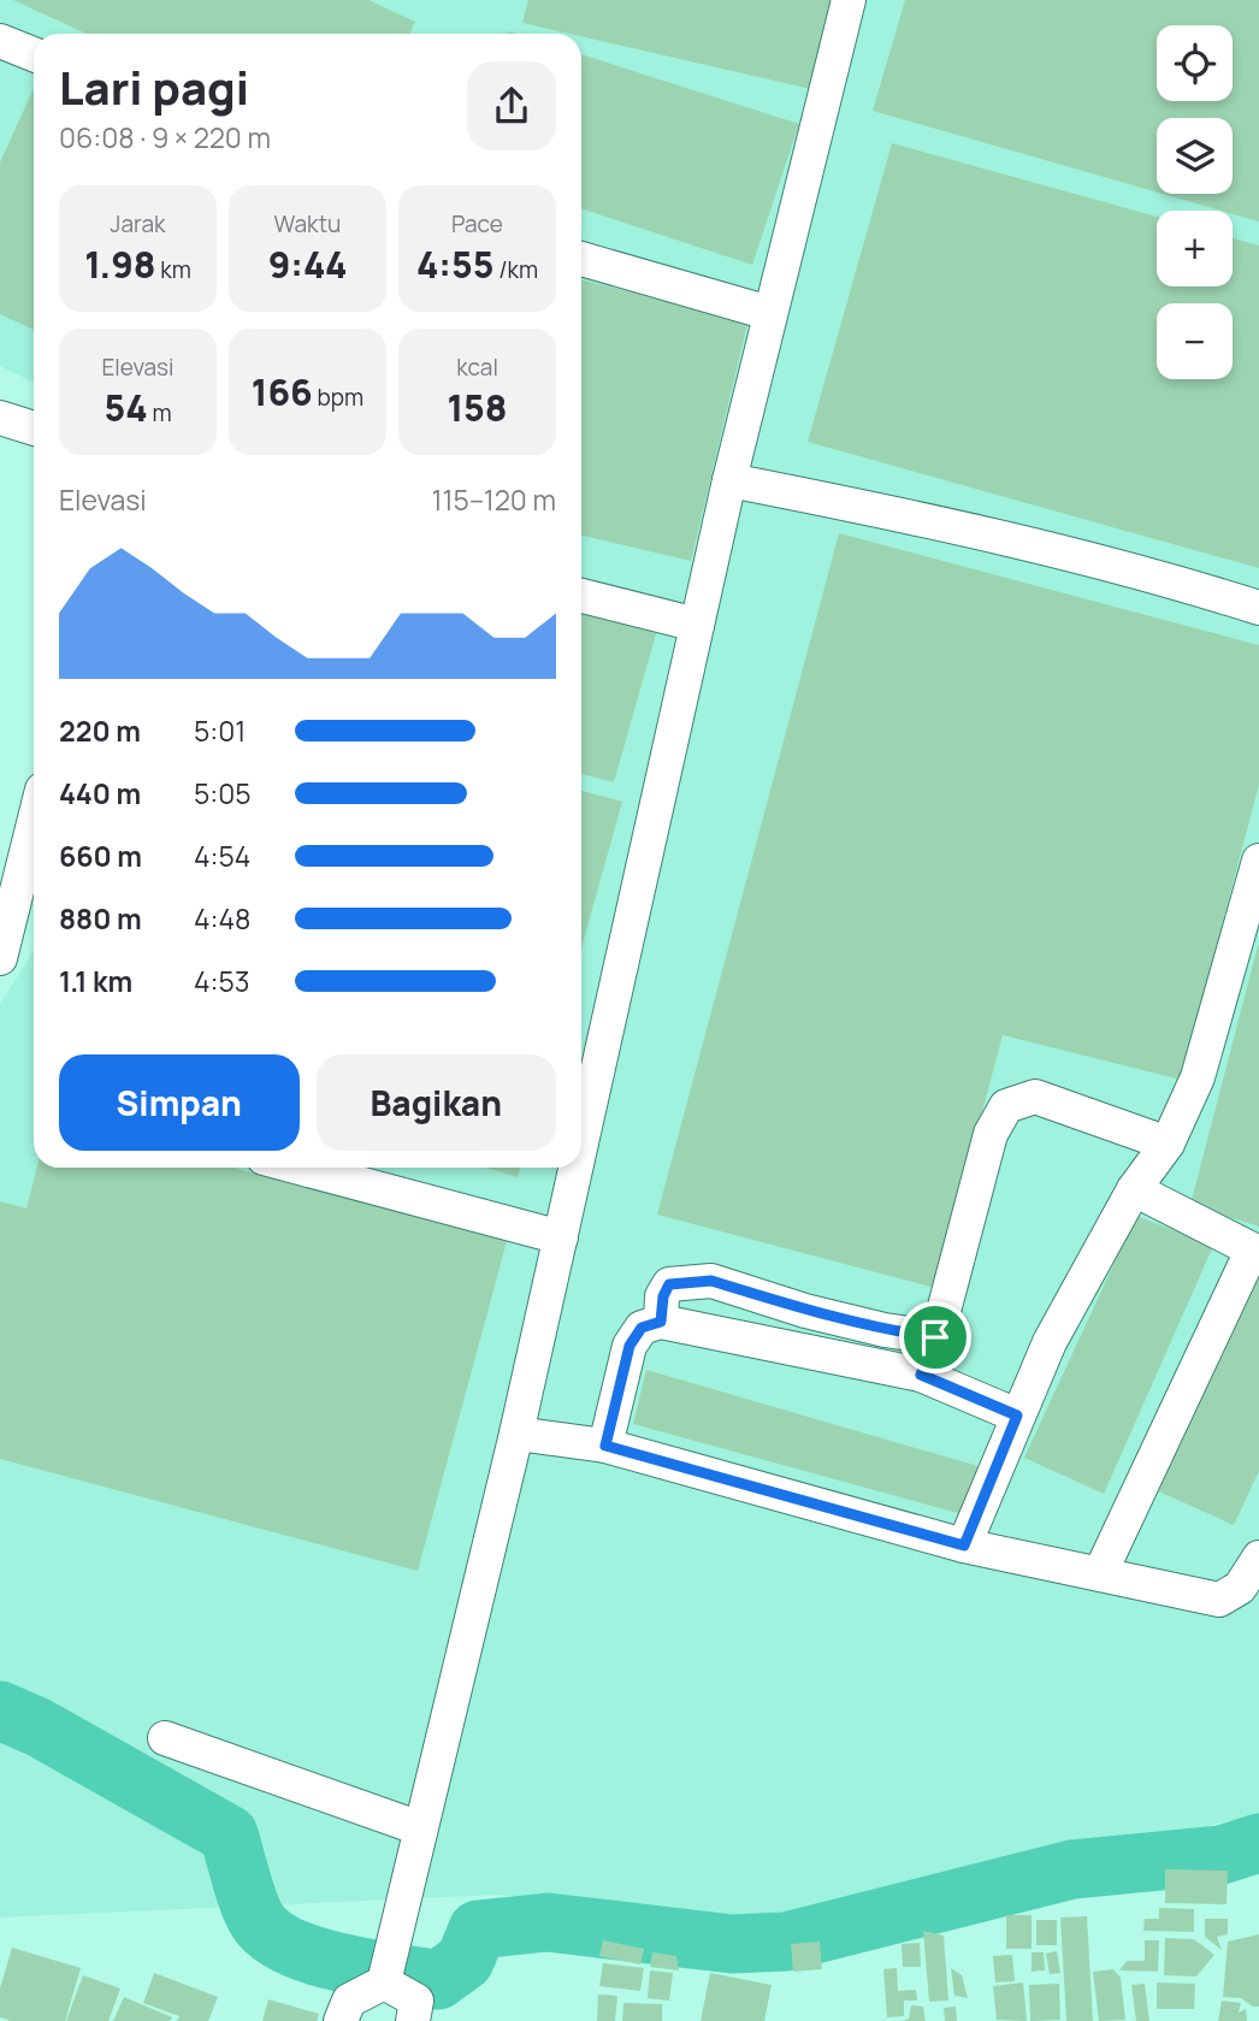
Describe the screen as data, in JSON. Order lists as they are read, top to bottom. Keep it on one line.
{"page":{"map_buttons":["+","−"],"heading":["Lari pagi","06:08 · 9 × 220 m"],"stats":[["Jarak","1.98 km"],["Waktu","9:44"],["Pace","4:55 /km"],["Elevasi","54 m"],["166 bpm"],["kcal","158"]],"chart":["Elevasi","115–120 m"],"list":[{"name":"220 m","note":"5:01"},{"name":"440 m","note":"5:05"},{"name":"660 m","note":"4:54"},{"name":"880 m","note":"4:48"},{"name":"1.1 km","note":"4:53"}],"buttons":["Simpan","Bagikan"]}}
